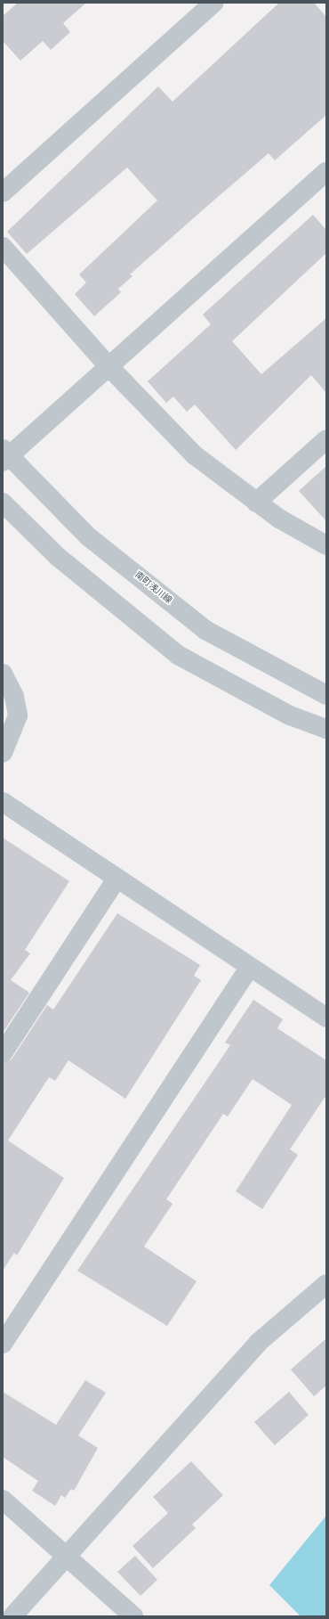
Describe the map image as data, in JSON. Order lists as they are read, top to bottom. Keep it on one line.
{"streets":{"street":["南町浅川線"]}}
